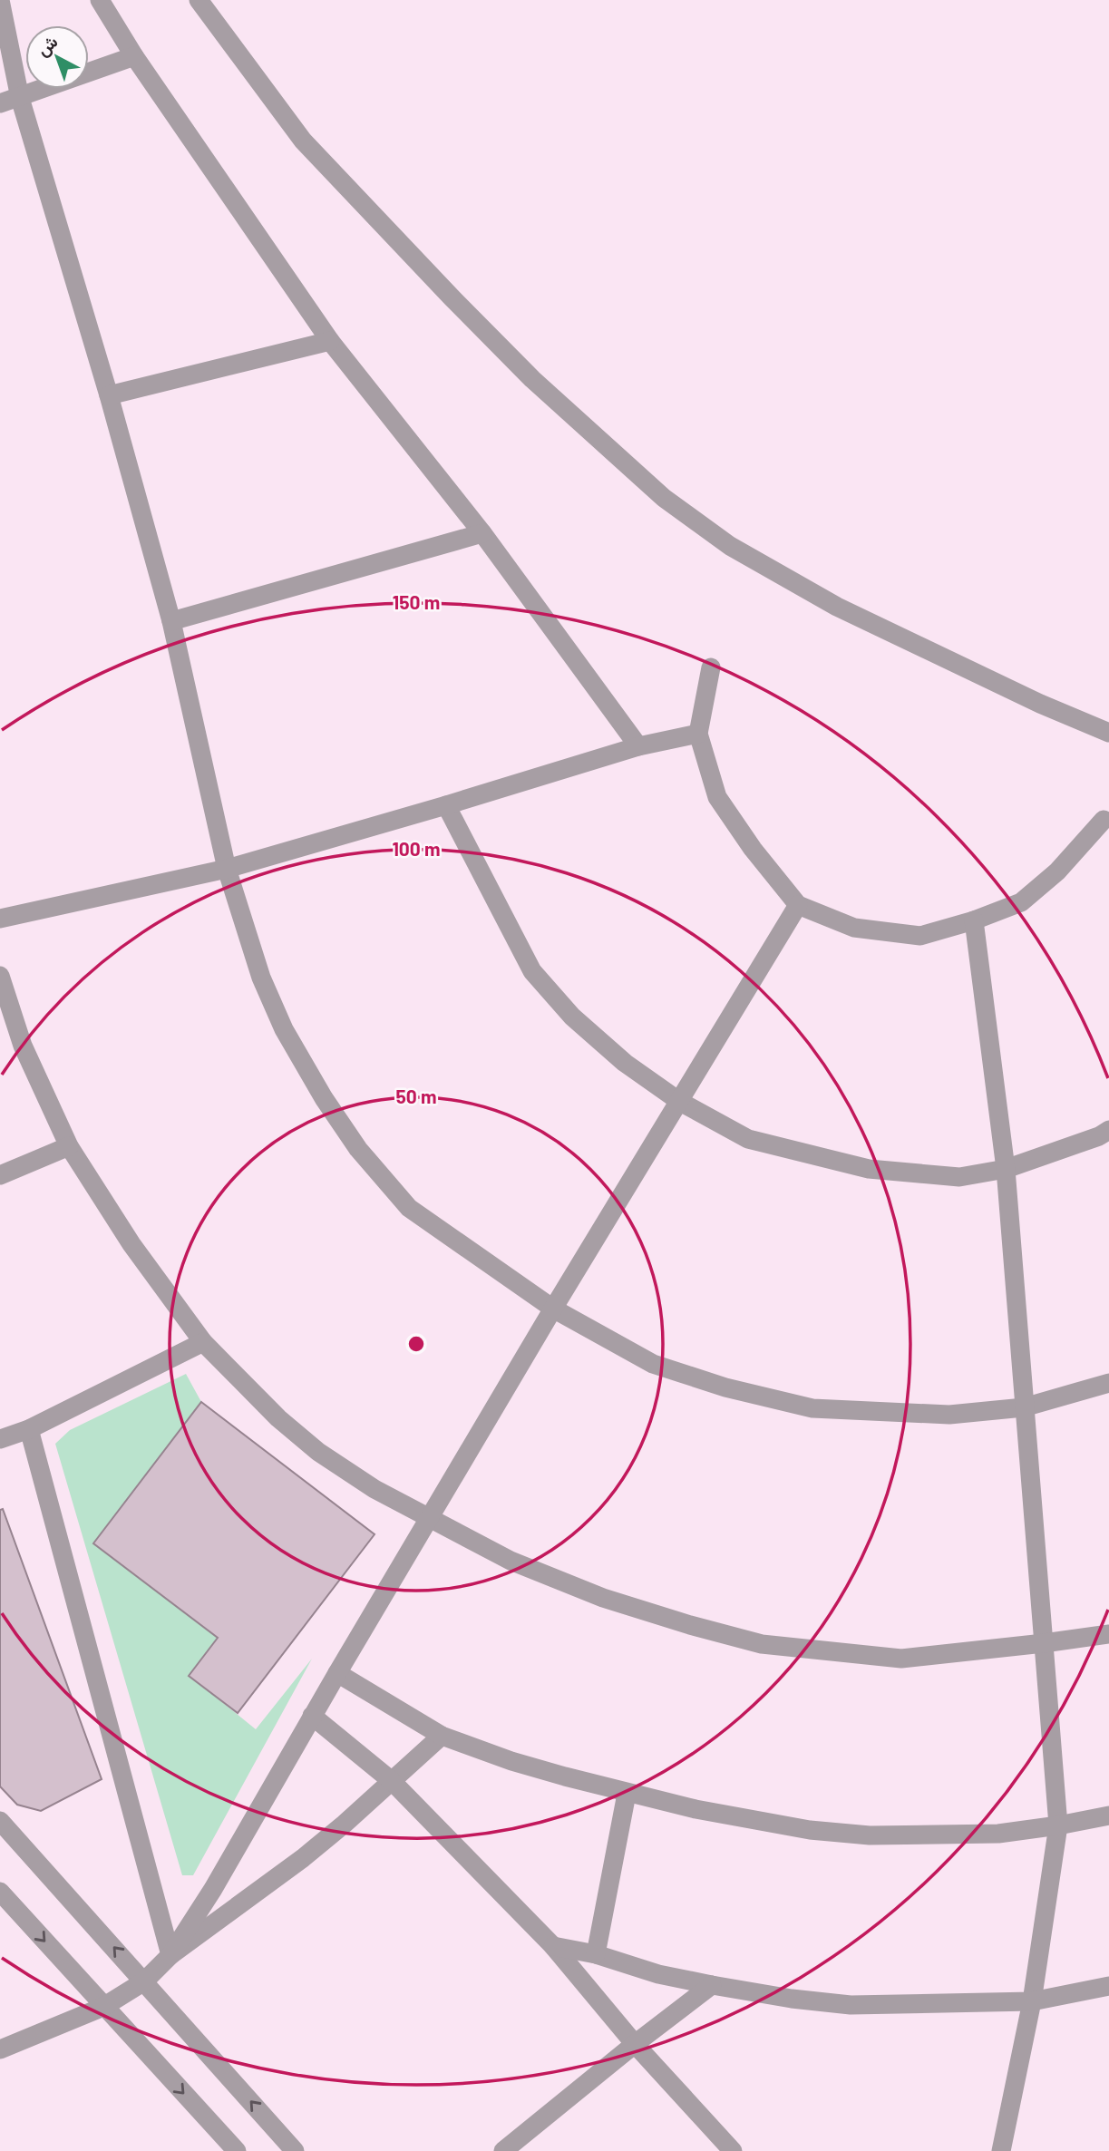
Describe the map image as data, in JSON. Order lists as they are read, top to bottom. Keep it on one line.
{"north":"top left","rings":["150 m","100 m","50 m"]}
